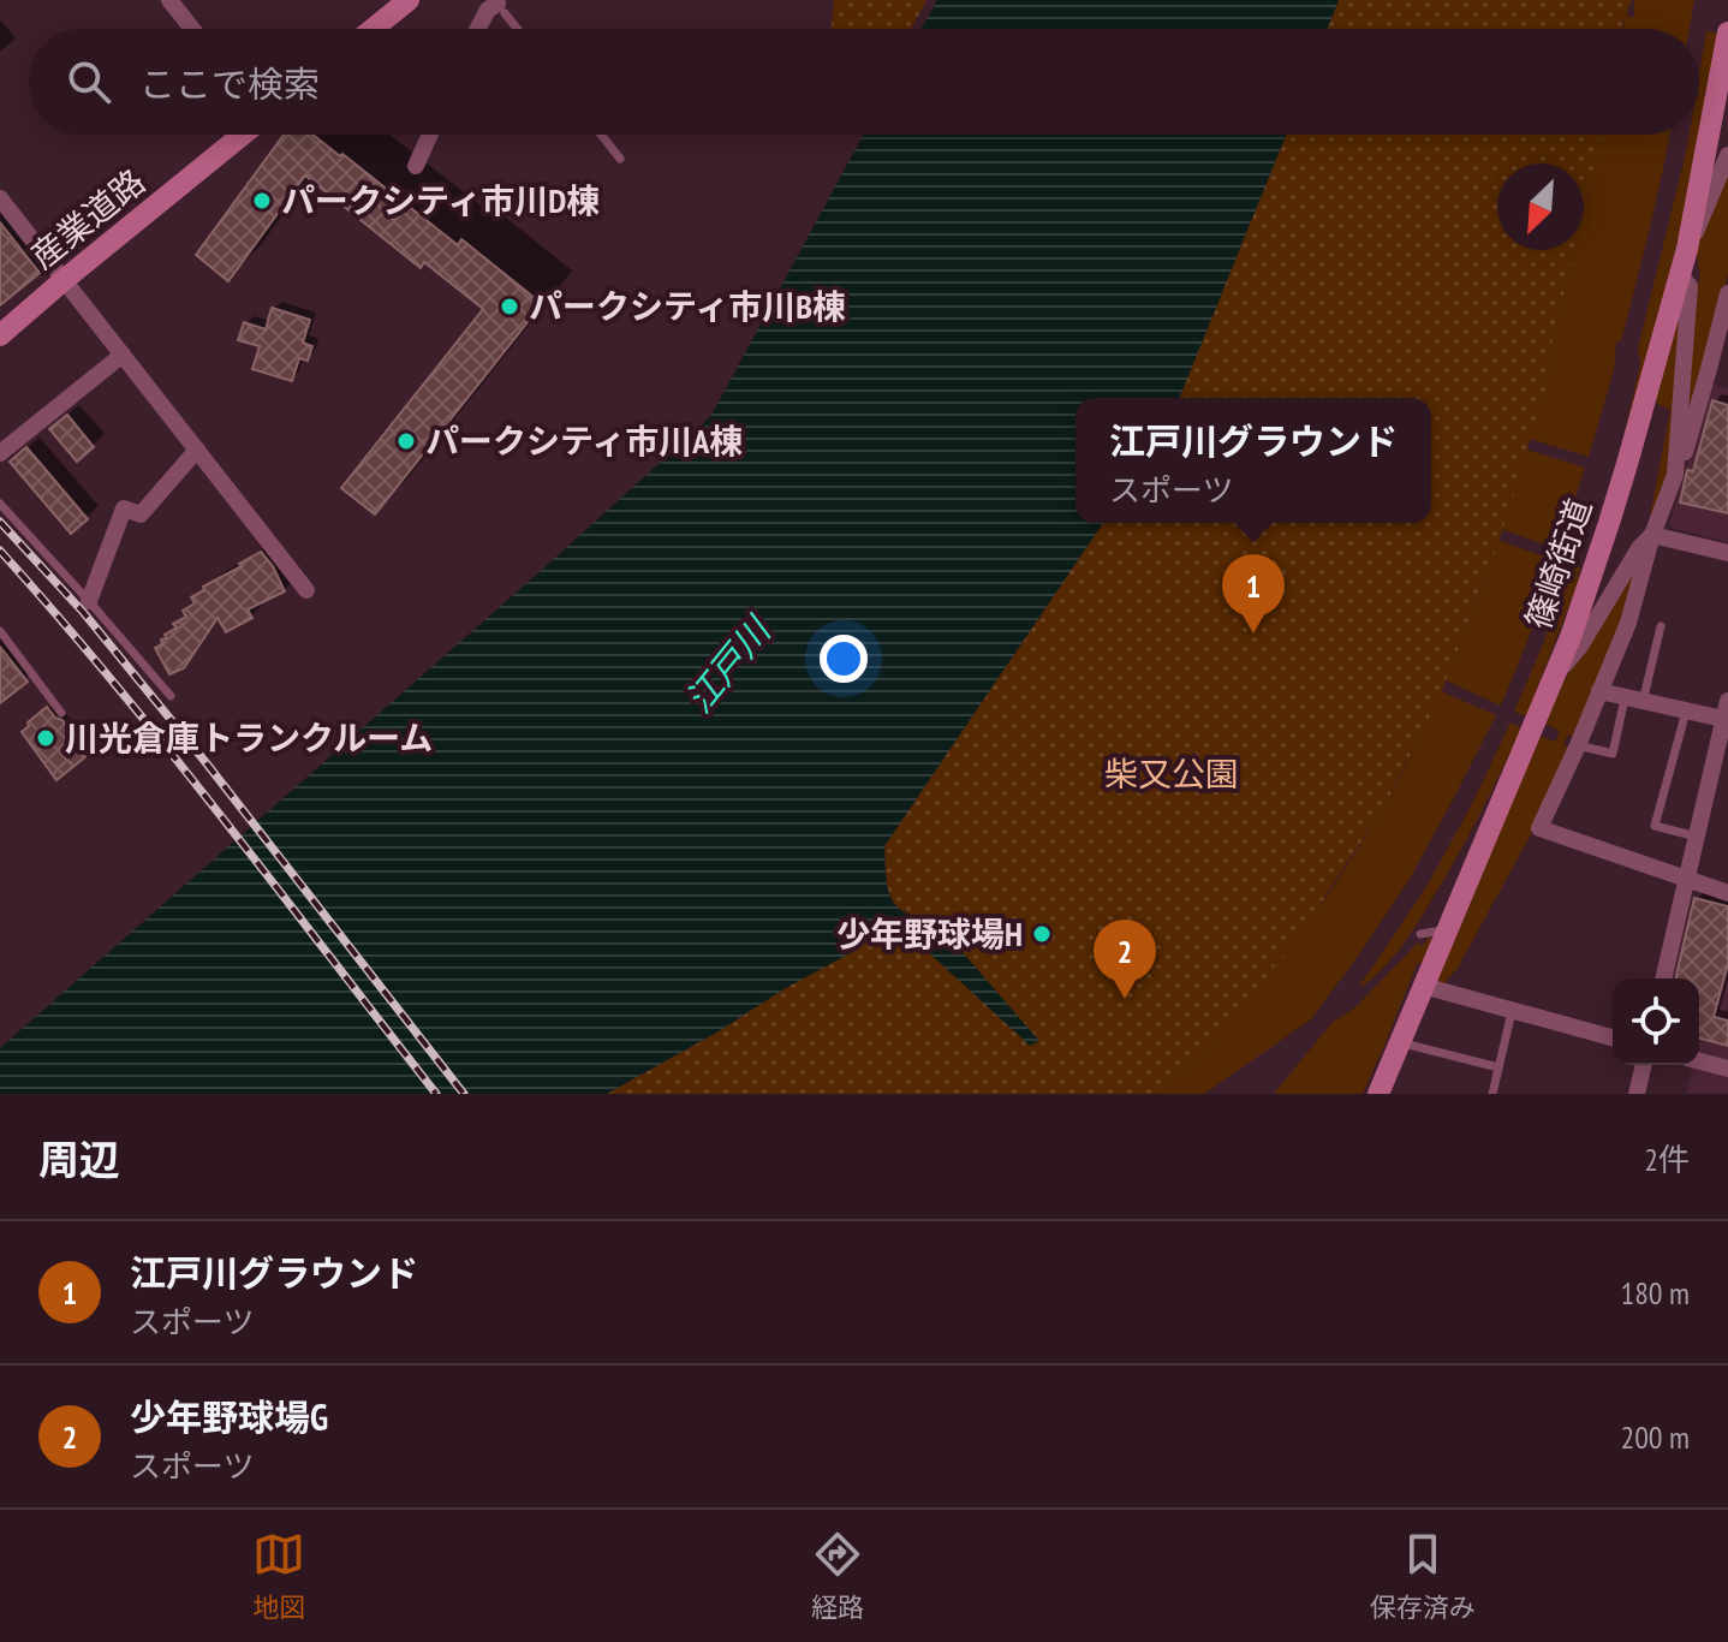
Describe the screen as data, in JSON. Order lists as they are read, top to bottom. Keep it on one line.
{"streets":{"main road":["産業道路","篠崎街道"]},"water":["江戸川"],"parks":["柴又公園"],"places":["パークシティ市川D棟","パークシティ市川B棟","パークシティ市川A棟","川光倉庫トランクルーム","少年野球場H"],"north":"bottom left","page":{"search":"ここで検索","popup":["江戸川グラウンド","スポーツ"],"pins":["1","2"],"heading":["周辺","2件"],"list":[{"mark":"1","name":"江戸川グラウンド","note":"スポーツ","value":"180 m"},{"mark":"2","name":"少年野球場G","note":"スポーツ","value":"200 m"}],"nav":["地図","経路","保存済み"]}}
